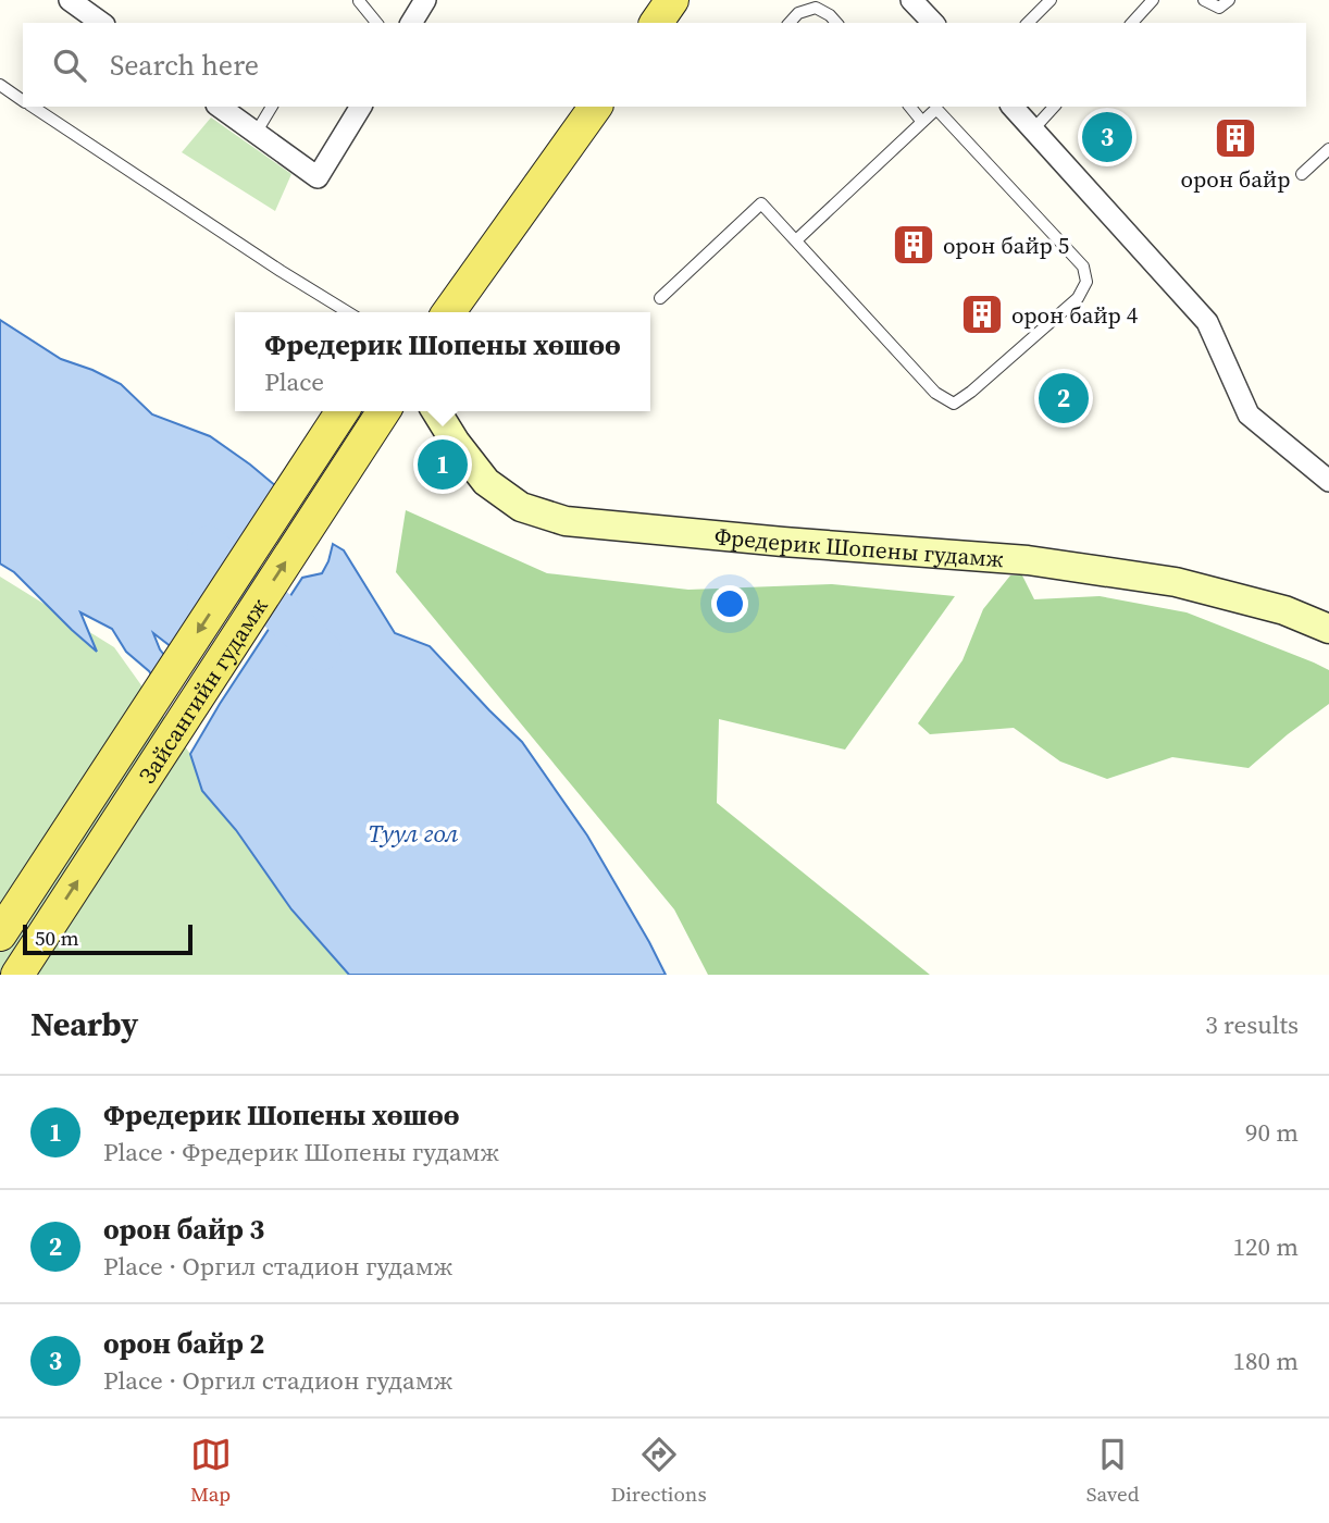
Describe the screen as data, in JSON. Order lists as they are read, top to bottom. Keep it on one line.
{"streets":{"main road":["Зайсангийн гудамж"],"street":["Фредерик Шопены гудамж"]},"water":["Туул гол"],"places":{"building":["орон байр","орон байр 5","орон байр 4"]},"scale_bar":"50 m","page":{"search":"Search here","pins":["3","2","1"],"popup":["Фредерик Шопены хөшөө","Place"],"scale":"50 m","heading":["Nearby","3 results"],"list":[{"mark":"1","name":"Фредерик Шопены хөшөө","note":"Place · Фредерик Шопены гудамж","value":"90 m"},{"mark":"2","name":"орон байр 3","note":"Place · Оргил стадион гудамж","value":"120 m"},{"mark":"3","name":"орон байр 2","note":"Place · Оргил стадион гудамж","value":"180 m"}],"nav":["Map","Directions","Saved"]}}
